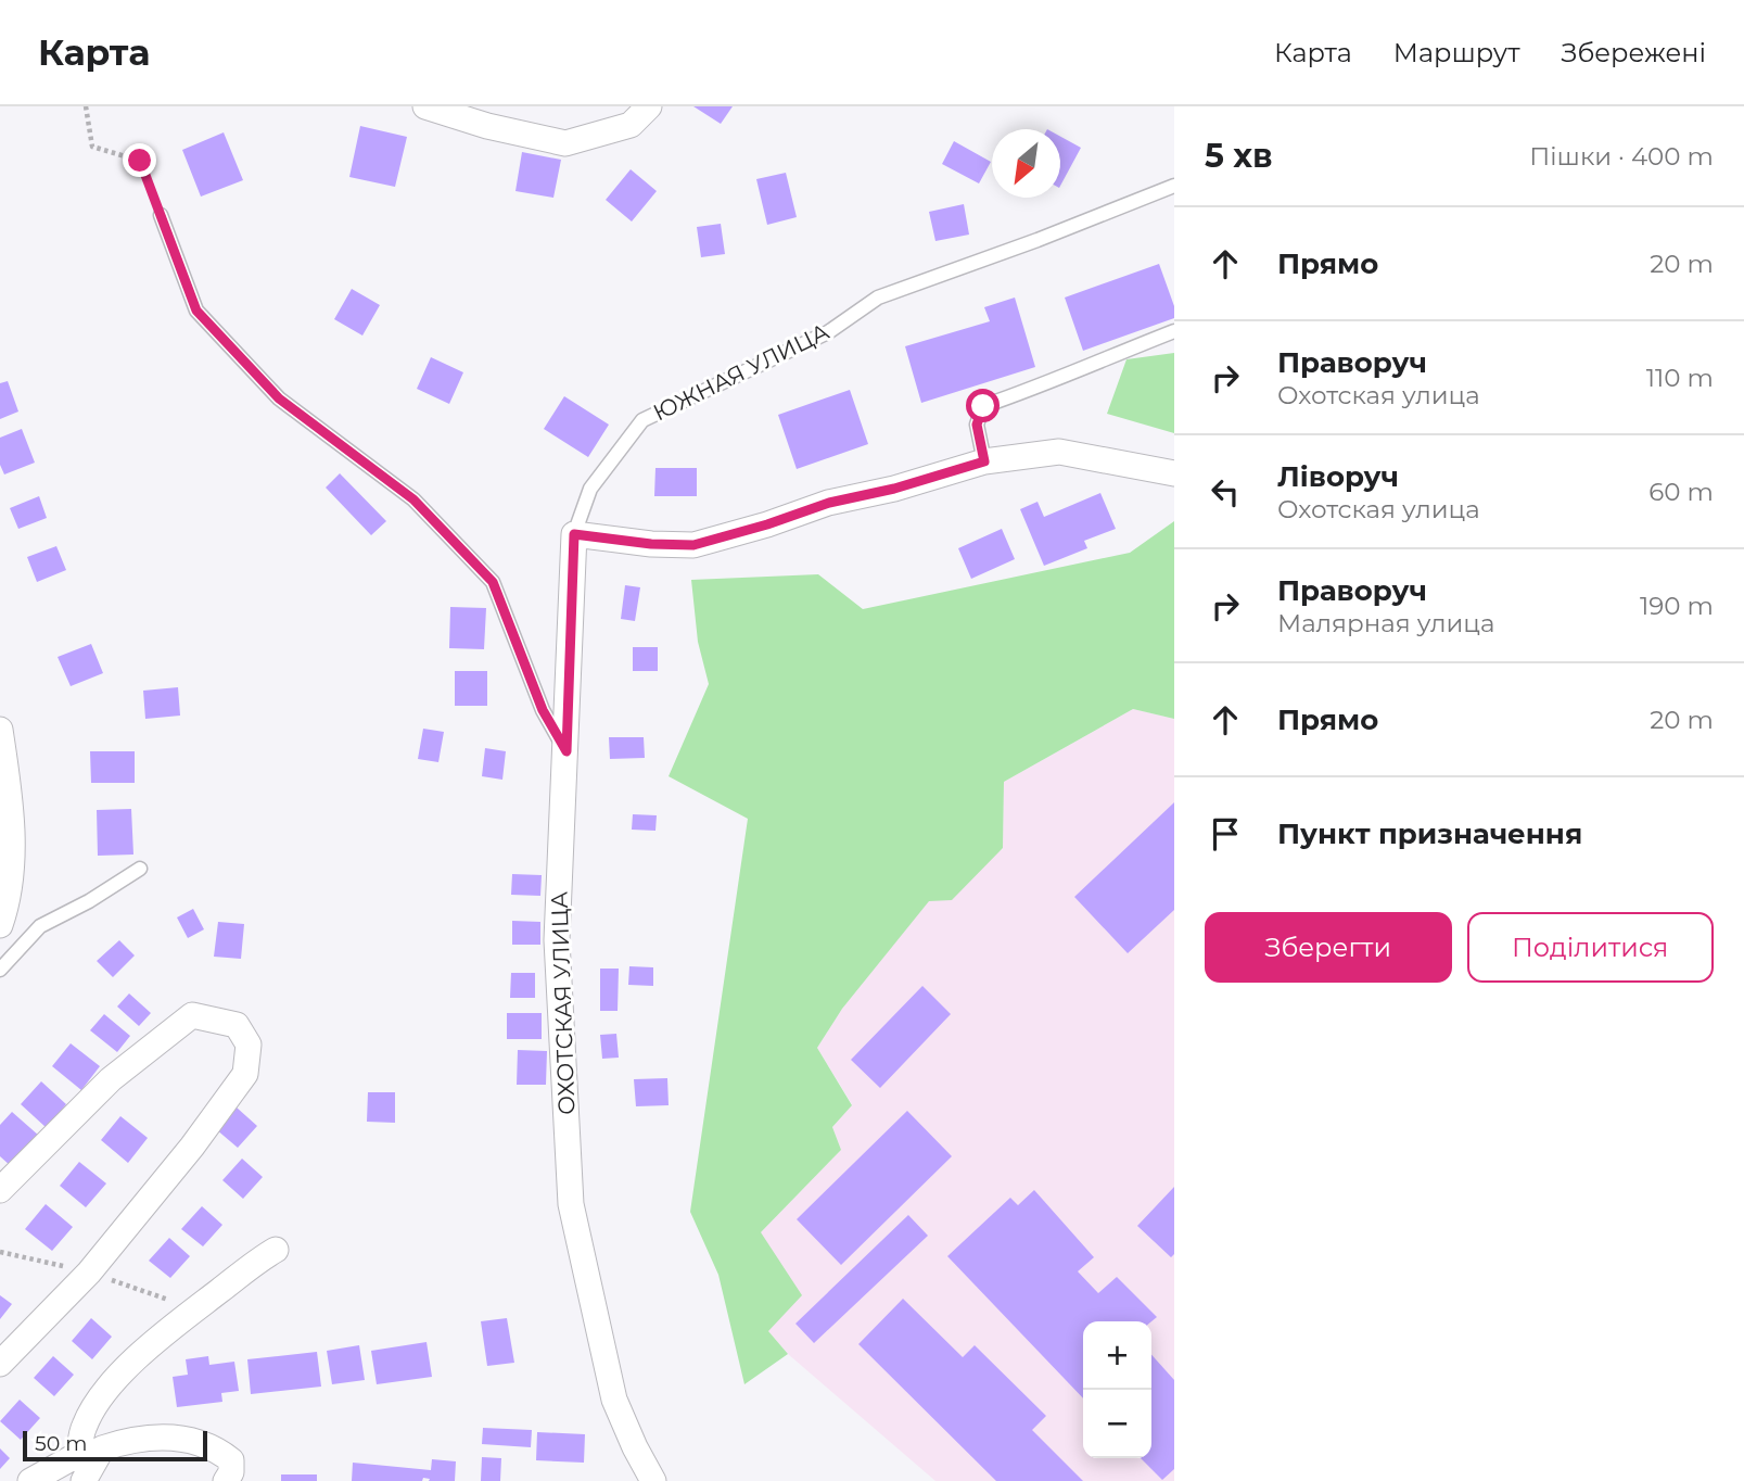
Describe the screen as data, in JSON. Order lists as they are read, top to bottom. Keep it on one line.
{"streets":{"street":["ОХОТСКАЯ УЛИЦА"],"lane":["ЮЖНАЯ УЛИЦА"]},"crossings":[["ЮЖНАЯ УЛИЦА","ОХОТСКАЯ УЛИЦА"]],"scale_bar":"50 m","north":"bottom left","page":{"header":"Карта","nav":["Карта","Маршрут","Збережені"],"heading":["5 хв","Пішки · 400 m"],"list":[["Прямо","20 m"],["Праворуч","Охотская улица","110 m"],["Ліворуч","Охотская улица","60 m"],["Праворуч","Малярная улица","190 m"],["Прямо","20 m"],"Пункт призначення"],"buttons":["Зберегти","Поділитися"],"map_buttons":["+","−"],"scale":"50 m"}}
